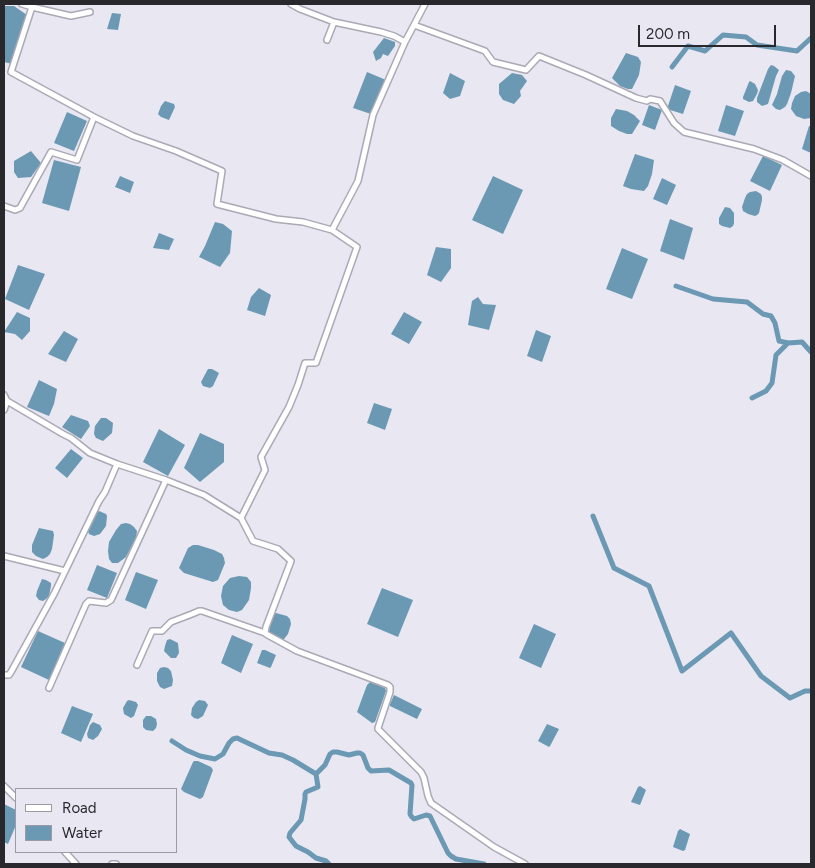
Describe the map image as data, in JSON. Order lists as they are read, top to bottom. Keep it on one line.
{"legend":["Road","Water"],"scale_bar":"200 m"}
